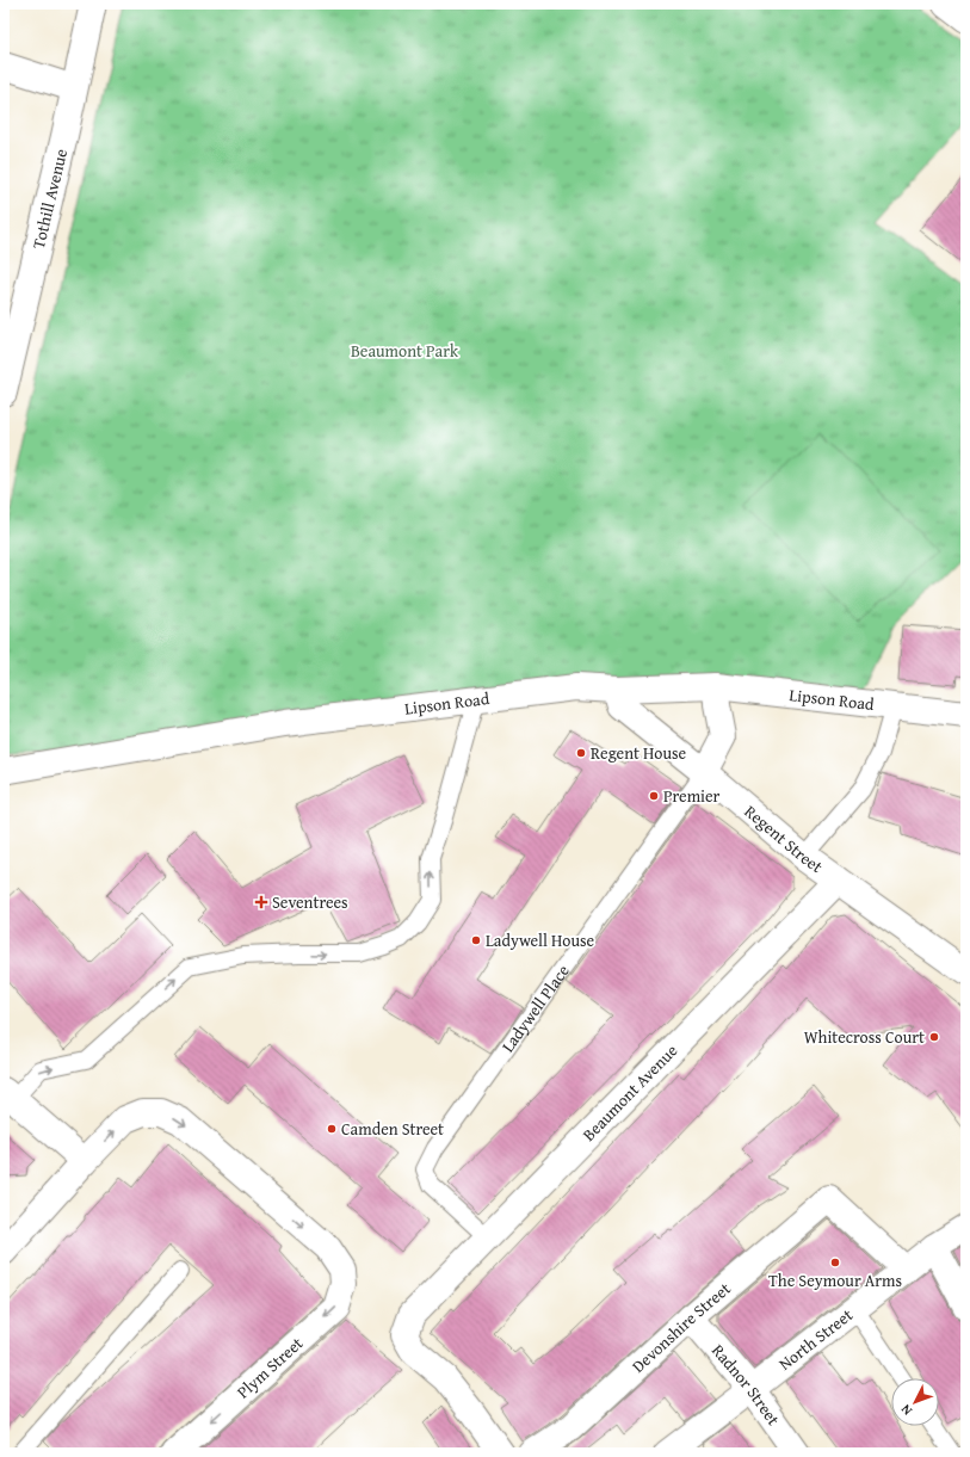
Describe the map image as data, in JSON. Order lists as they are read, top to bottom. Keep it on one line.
{"streets":{"street":["Tothill Avenue","Lipson Road","Regent Street","Beaumont Avenue","Devonshire Street","North Street","Plym Street","Radnor Street"],"lane":["Ladywell Place"]},"crossings":[["Lipson Road","Regent Street"],["Regent Street","Ladywell Place"],["Regent Street","Beaumont Avenue"],["Ladywell Place","Beaumont Avenue"],["Devonshire Street","North Street"],["Devonshire Street","Radnor Street"],["North Street","Radnor Street"]],"parks":["Beaumont Park"],"places":{"other":["Regent House","Premier","Ladywell House","Whitecross Court","Camden Street","The Seymour Arms"],"health":["Seventrees"]},"north":"bottom left"}
